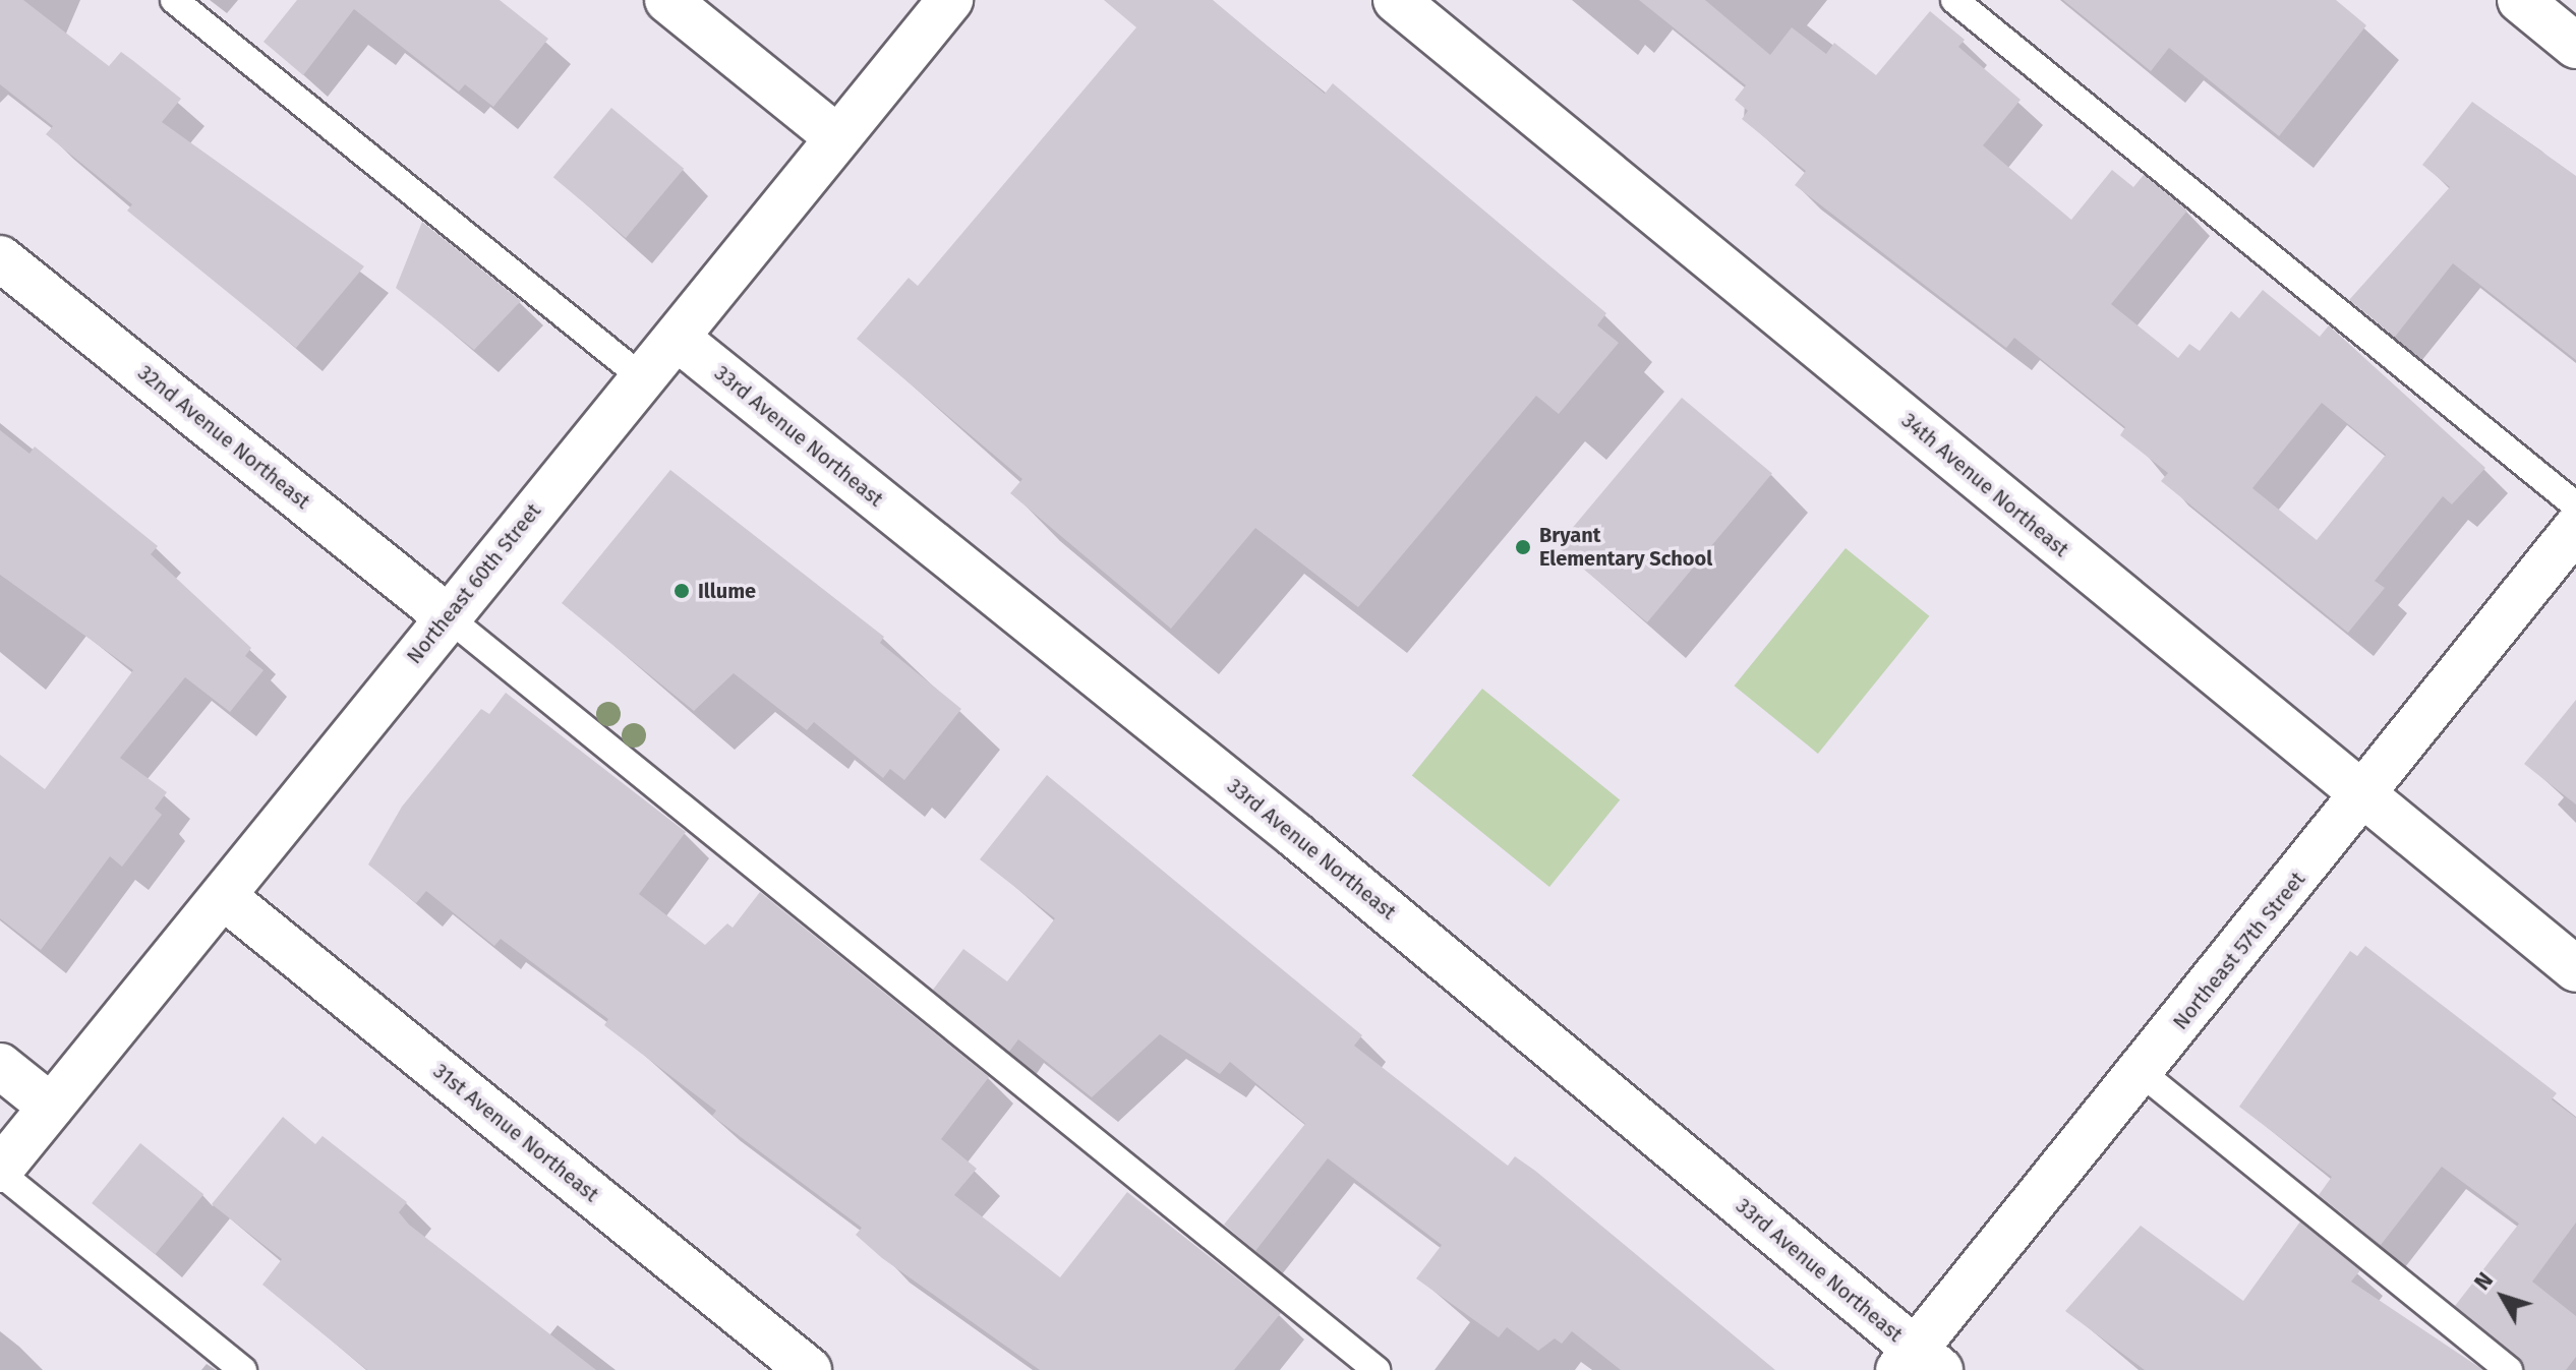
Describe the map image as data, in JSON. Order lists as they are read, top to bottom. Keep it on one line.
{"streets":{"street":["33rd Avenue Northeast","32nd Avenue Northeast","34th Avenue Northeast","Northeast 60th Street","Northeast 57th Street","31st Avenue Northeast"]},"crossings":[["33rd Avenue Northeast","Northeast 60th Street"],["33rd Avenue Northeast","Northeast 57th Street"],["32nd Avenue Northeast","Northeast 60th Street"],["34th Avenue Northeast","Northeast 57th Street"],["Northeast 60th Street","31st Avenue Northeast"]],"places":["Bryant Elementary School","Illume"],"north":"top left"}
